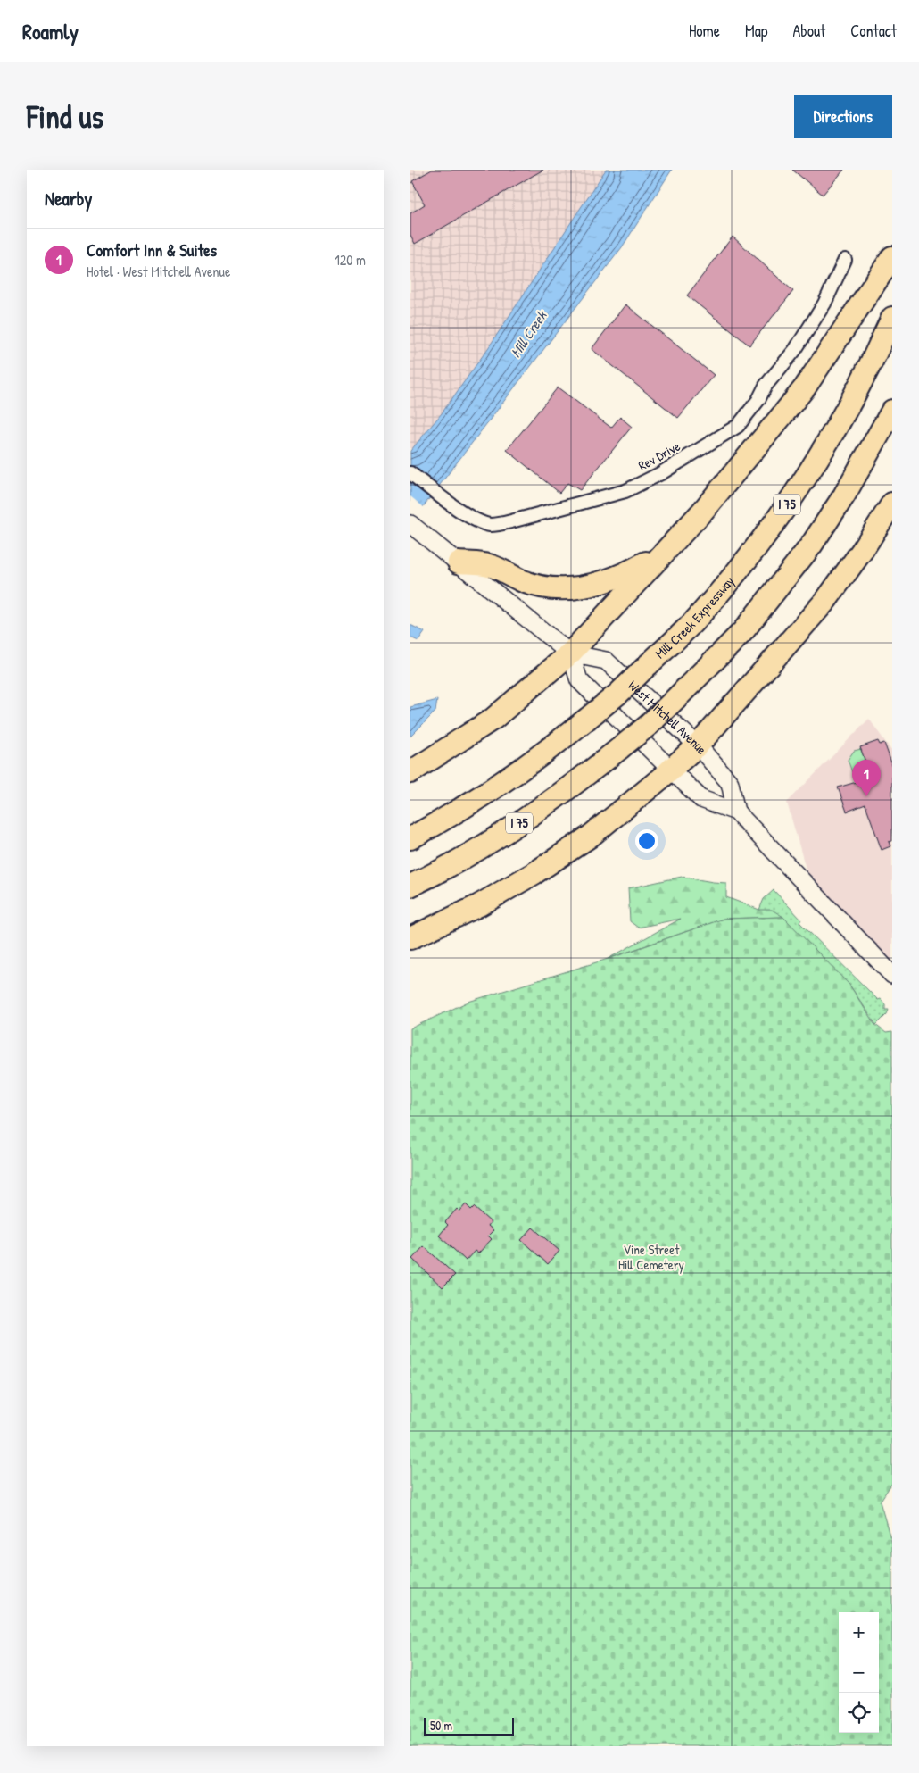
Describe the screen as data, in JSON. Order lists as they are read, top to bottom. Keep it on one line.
{"streets":{"highway":["I 75","Mill Creek Expressway"],"main road":["West Mitchell Avenue"],"street":["Rev Drive"]},"water":["Mill Creek"],"parks":["Vine Street Hill Cemetery"],"scale_bar":"50 m","page":{"header":"Roamly","nav":["Home","Map","About","Contact"],"buttons":"Directions","title":"Find us","heading":"Nearby","list":[{"mark":"1","name":"Comfort Inn & Suites","note":"Hotel · West Mitchell Avenue","value":"120 m"}],"pins":"1","map_buttons":["+","−"],"scale":"50 m"}}
